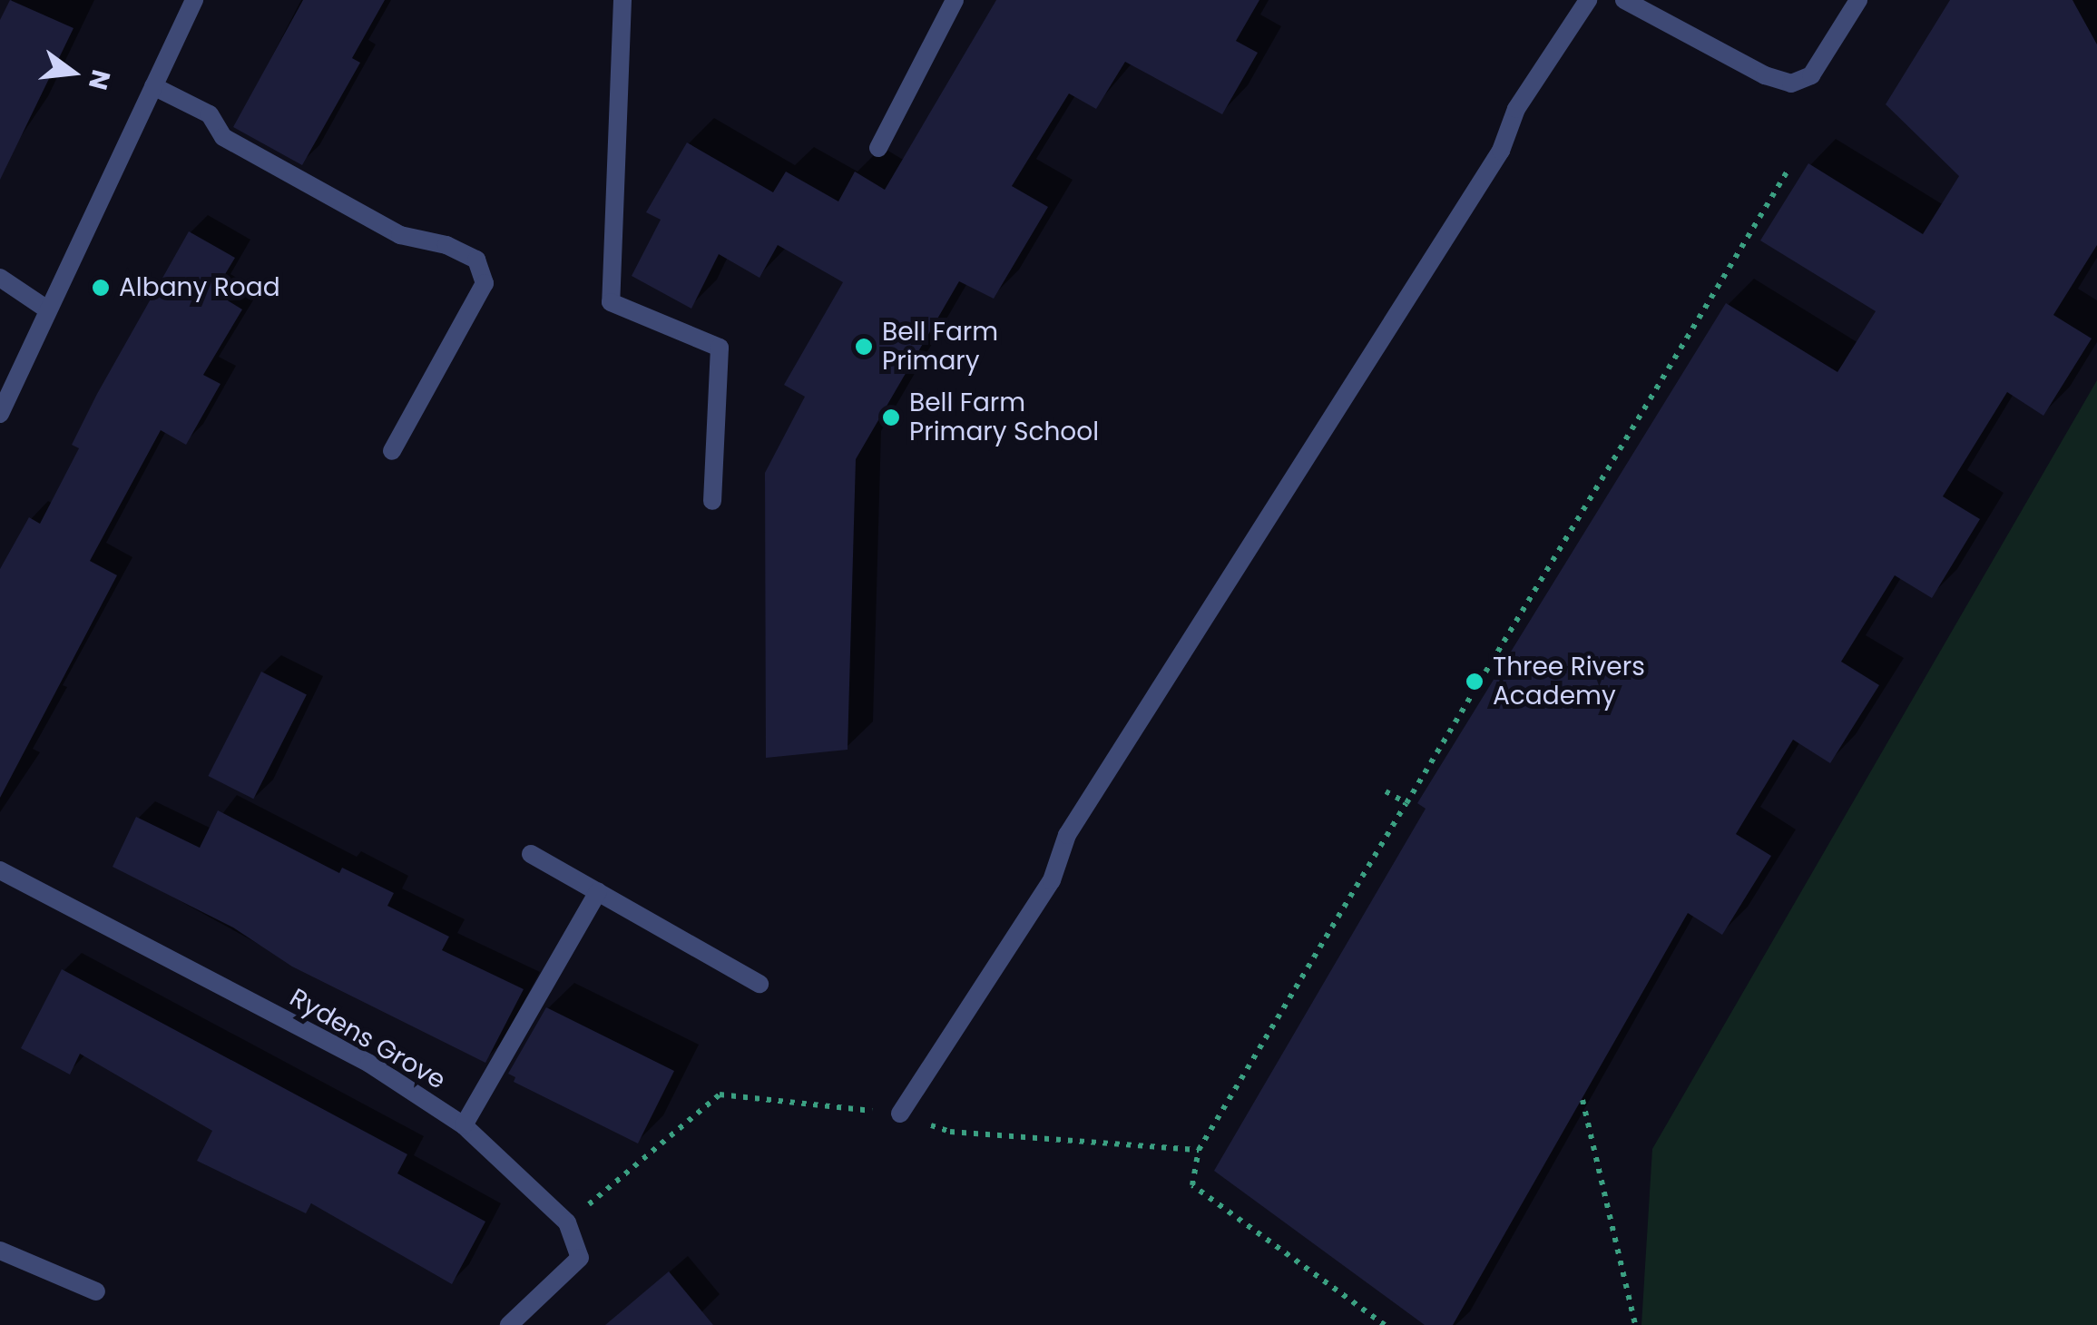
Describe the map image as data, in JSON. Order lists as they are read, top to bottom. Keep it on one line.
{"streets":{"street":["Rydens Grove"]},"places":["Albany Road","Bell Farm Primary","Bell Farm Primary School","Three Rivers Academy"],"north":"right"}
